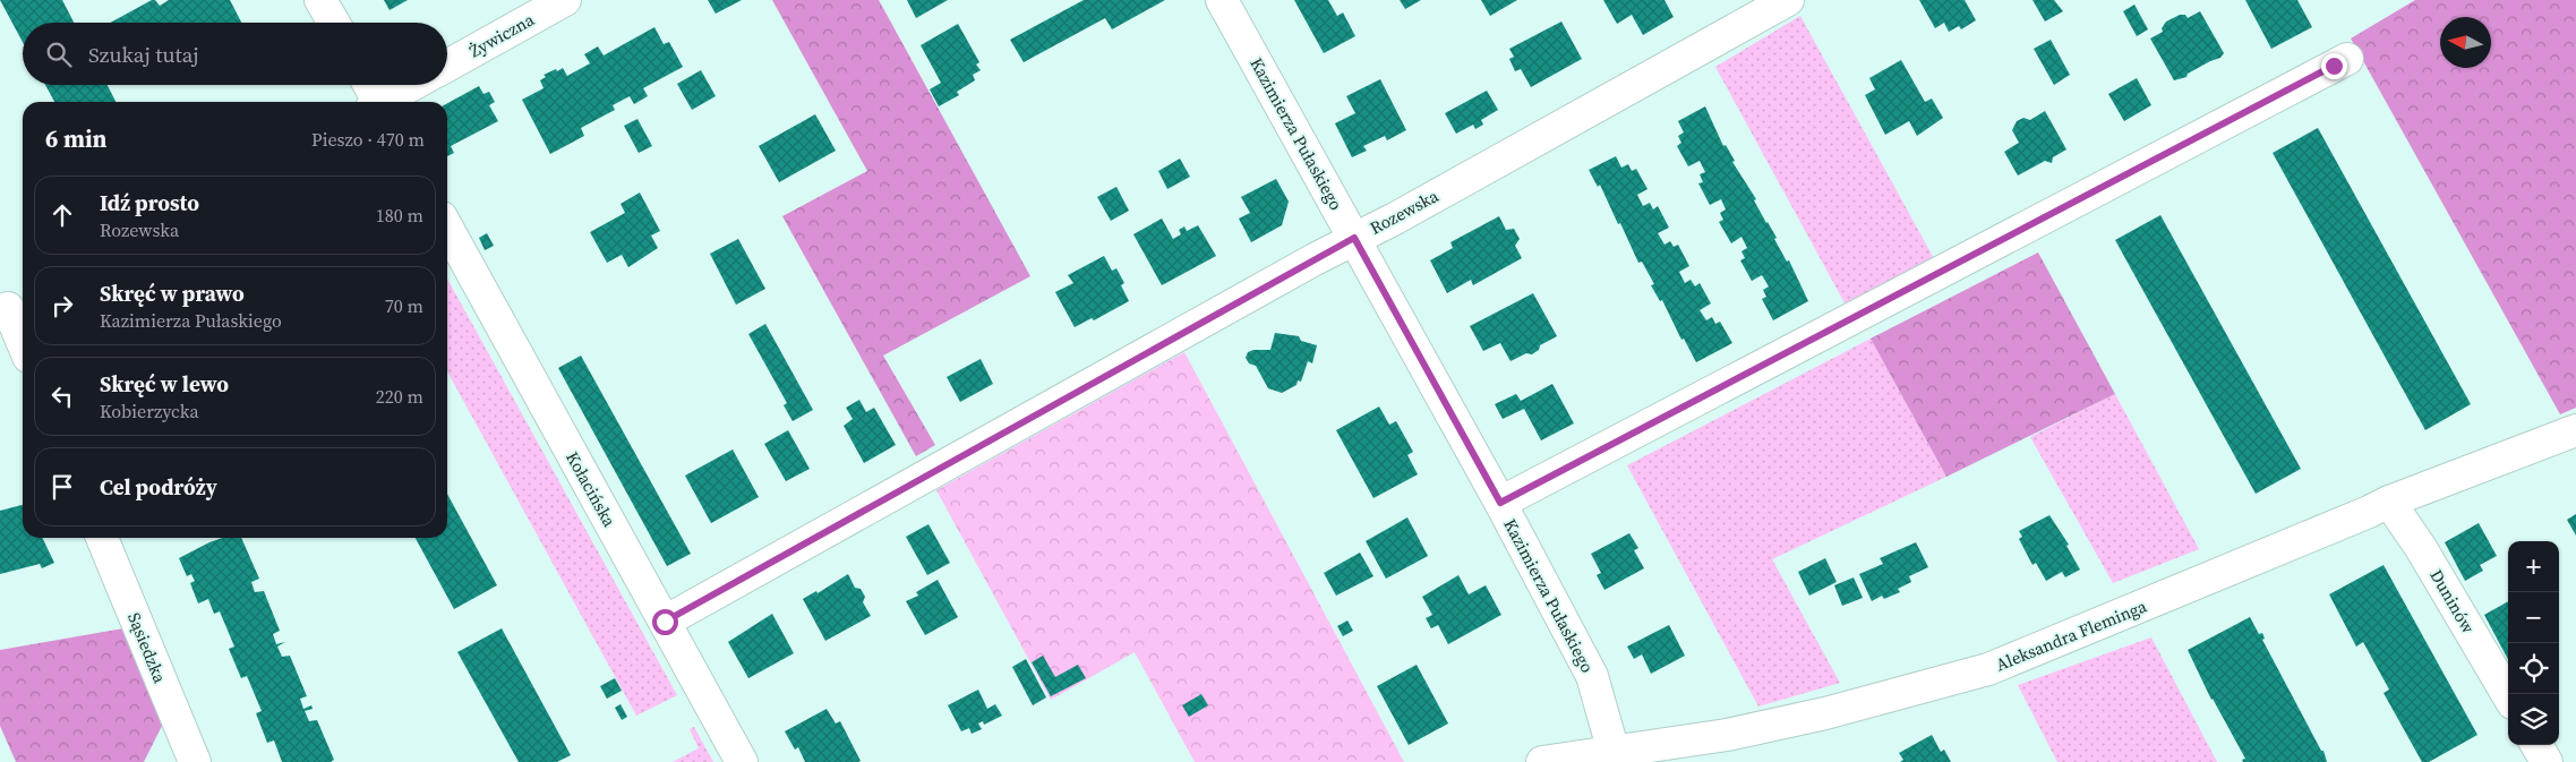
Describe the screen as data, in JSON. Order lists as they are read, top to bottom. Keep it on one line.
{"streets":{"street":["Żywiczna","Kazimierza Pułaskiego","Rozewska","Kołacińska","Duninów","Aleksandra Fleminga","Sąsiedzka"]},"crossings":[["Kazimierza Pułaskiego","Rozewska"],["Kazimierza Pułaskiego","Aleksandra Fleminga"],["Rozewska","Kołacińska"],["Duninów","Aleksandra Fleminga"]],"north":"left","page":{"search":"Szukaj tutaj","heading":["6 min","Pieszo · 470 m"],"list":[["Idź prosto","Rozewska","180 m"],["Skręć w prawo","Kazimierza Pułaskiego","70 m"],["Skręć w lewo","Kobierzycka","220 m"],"Cel podróży"],"map_buttons":["+","−"]}}
